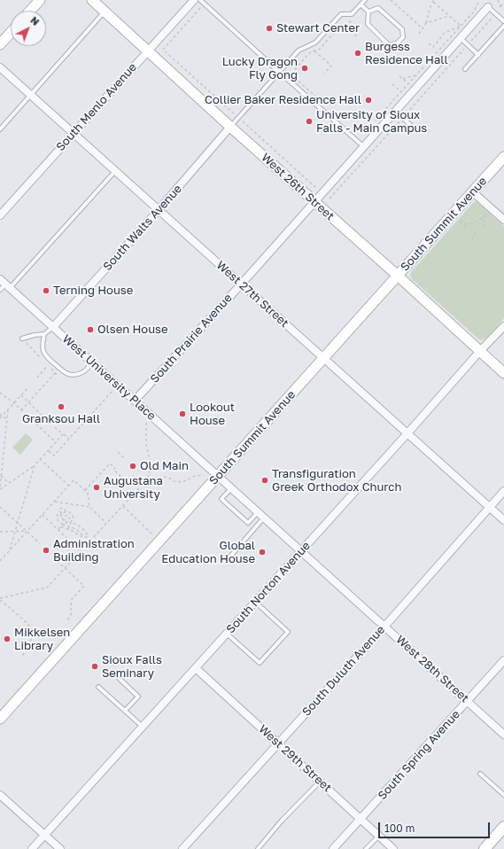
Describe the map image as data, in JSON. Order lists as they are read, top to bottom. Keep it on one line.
{"streets":{"street":["South Menlo Avenue","West 26th Street","South Summit Avenue","South Walts Avenue","West 27th Street","South Prairie Avenue","West University Place","South Norton Avenue","West 28th Street","South Duluth Avenue","South Spring Avenue","West 29th Street"]},"crossings":[["South Menlo Avenue","West 26th Street"],["South Menlo Avenue","West 27th Street"],["West 26th Street","South Summit Avenue"],["West 26th Street","South Walts Avenue"],["West 26th Street","South Prairie Avenue"],["West 26th Street","South Norton Avenue"],["South Summit Avenue","West 27th Street"],["South Summit Avenue","West University Place"],["South Summit Avenue","West 28th Street"],["South Walts Avenue","West 27th Street"],["South Walts Avenue","West University Place"],["West 27th Street","South Prairie Avenue"],["West 27th Street","South Norton Avenue"],["West 27th Street","South Duluth Avenue"],["South Prairie Avenue","West University Place"],["West University Place","West 28th Street"],["South Norton Avenue","West 28th Street"],["South Norton Avenue","West 29th Street"],["West 28th Street","South Duluth Avenue"],["West 28th Street","South Spring Avenue"],["South Duluth Avenue","West 29th Street"],["South Spring Avenue","West 29th Street"]],"places":["Stewart Center","Burgess Residence Hall","Lucky Dragon Fly Gong","Collier Baker Residence Hall","University of Sioux Falls - Main Campus","Terning House","Olsen House","Granksou Hall","Lookout House","Old Main","Transfiguration Greek Orthodox Church","Augustana University","Administration Building","Global Education House","Mikkelsen Library","Sioux Falls Seminary"],"scale_bar":"100 m","north":"top right"}
